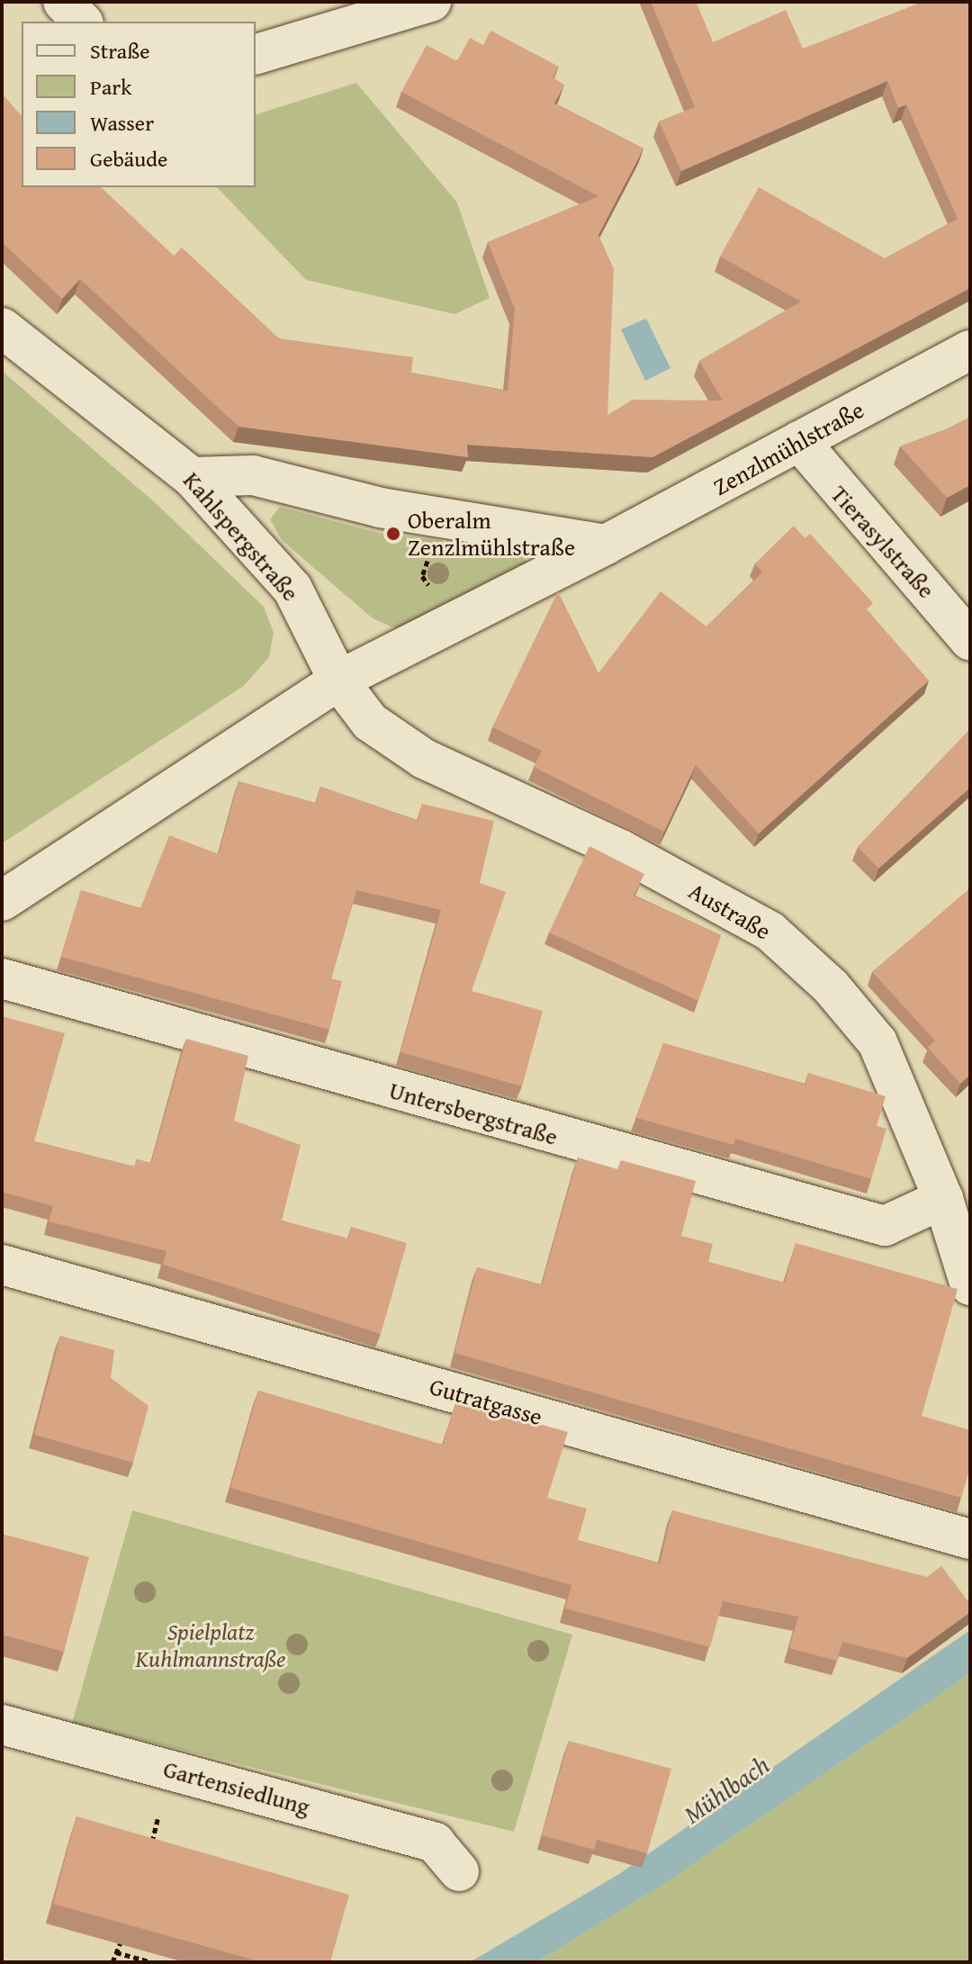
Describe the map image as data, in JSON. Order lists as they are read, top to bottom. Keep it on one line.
{"streets":{"street":["Zenzlmühlstraße","Kahlspergstraße","Tierasylstraße","Austraße","Untersbergstraße","Gutratgasse","Gartensiedlung"]},"crossings":[["Zenzlmühlstraße","Kahlspergstraße"],["Zenzlmühlstraße","Tierasylstraße"],["Zenzlmühlstraße","Austraße"],["Kahlspergstraße","Austraße"],["Austraße","Untersbergstraße"]],"water":["Mühlbach"],"parks":["Spielplatz Kuhlmannstraße"],"places":["Oberalm Zenzlmühlstraße"],"legend":["Straße","Park","Wasser","Gebäude"]}
